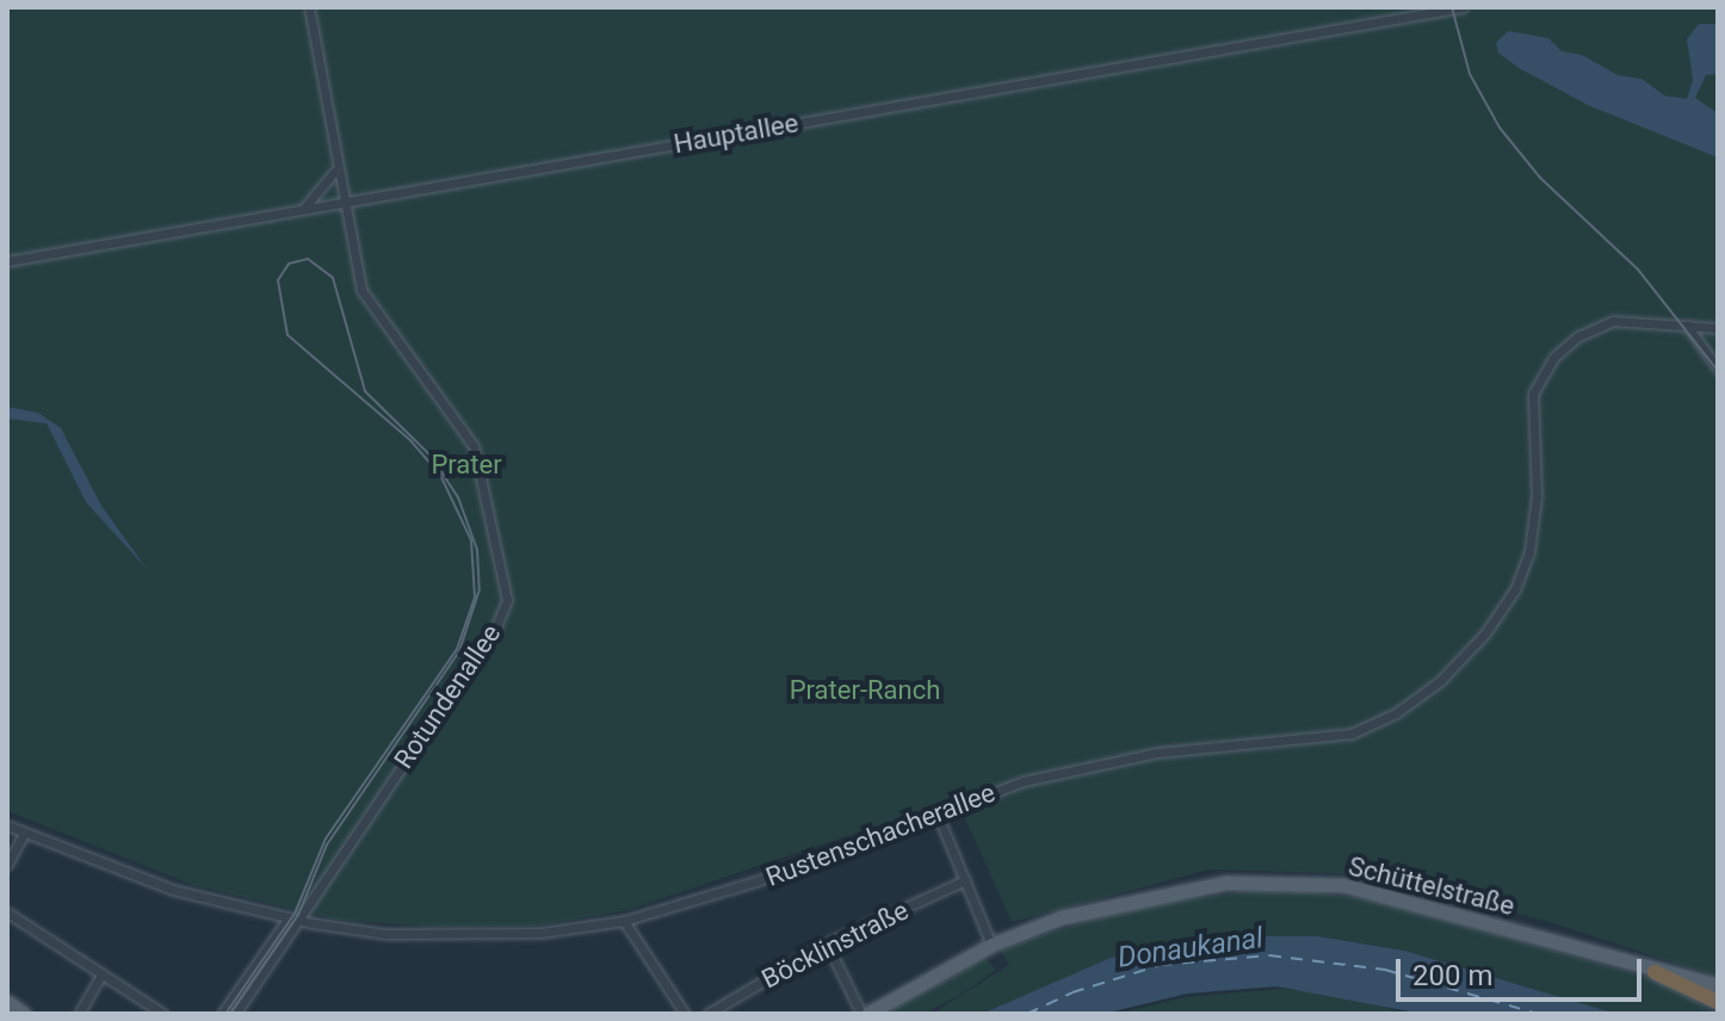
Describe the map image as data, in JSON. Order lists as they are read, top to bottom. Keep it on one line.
{"streets":{"main road":["Schüttelstraße"],"street":["Hauptallee","Rotundenallee","Rustenschacherallee","Böcklinstraße"]},"crossings":[["Hauptallee","Rotundenallee"],["Rotundenallee","Rustenschacherallee"]],"water":["Donaukanal"],"parks":["Prater","Prater-Ranch"],"scale_bar":"200 m"}
